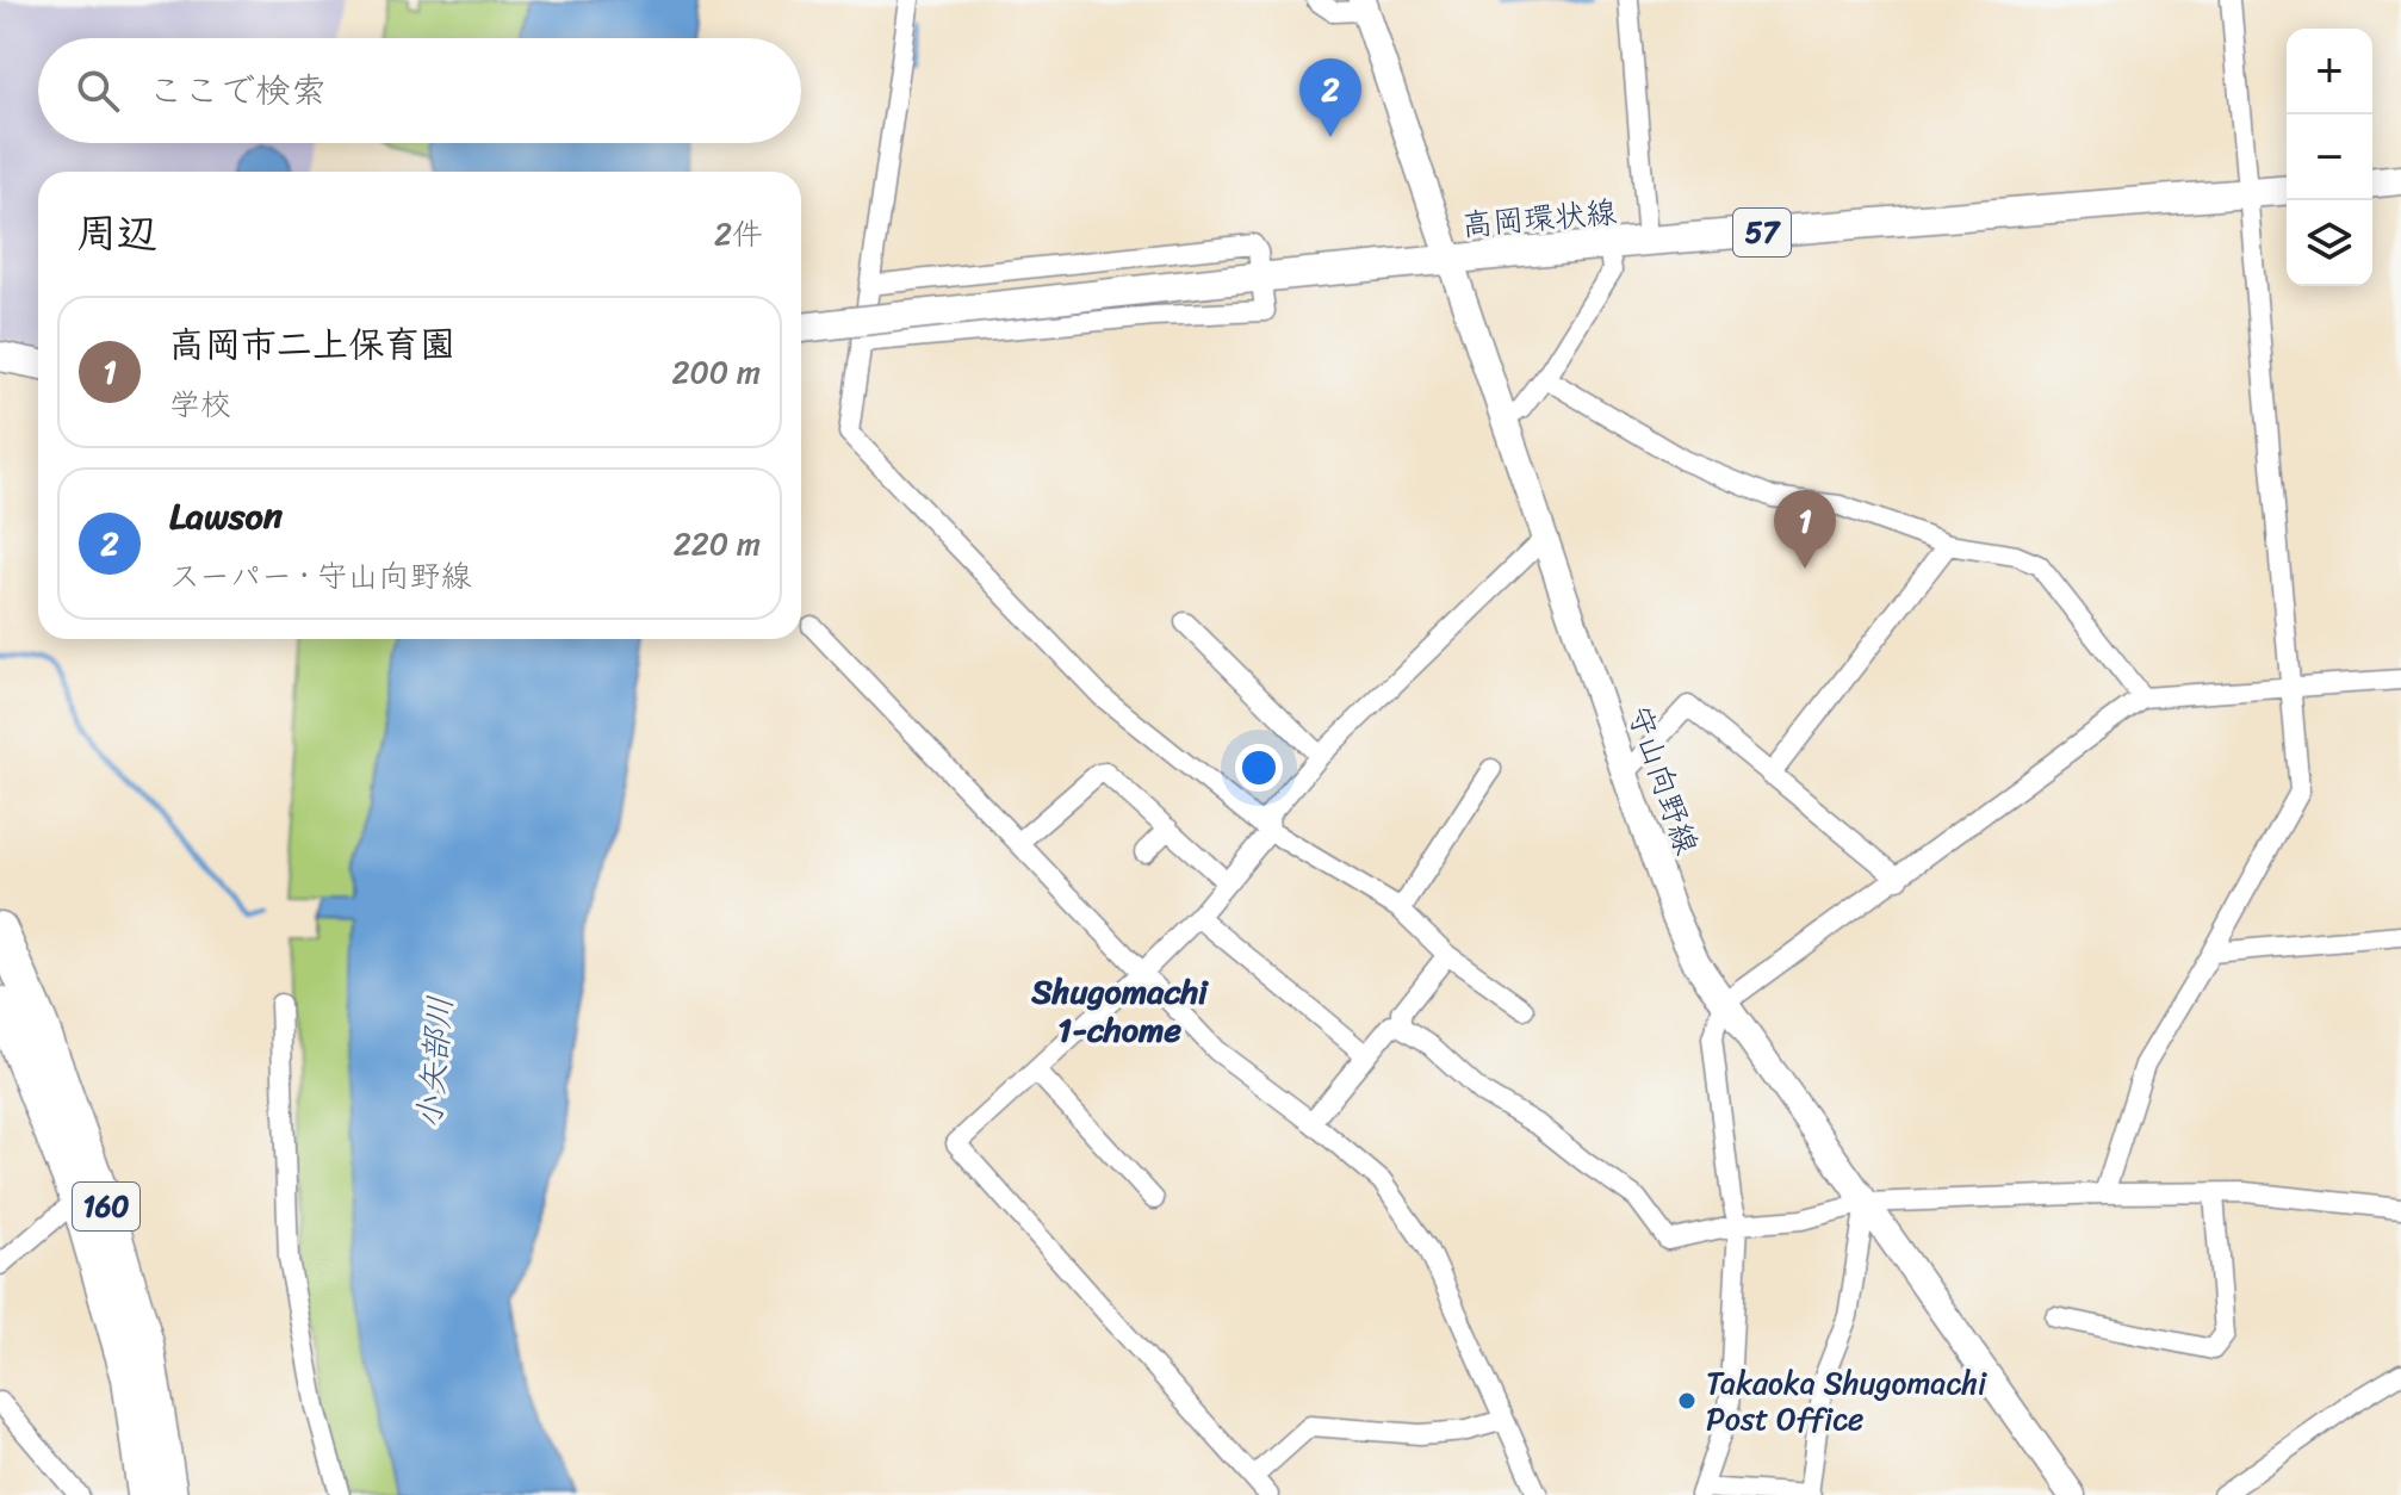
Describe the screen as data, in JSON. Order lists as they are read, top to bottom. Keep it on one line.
{"streets":{"highway":["160"],"main road":["高岡環状線","57","守山向野線"]},"crossings":[["高岡環状線","守山向野線"]],"districts":["Shugomachi 1-chome"],"water":["小矢部川"],"places":["Takaoka Shugomachi Post Office"],"page":{"map_buttons":["+","−"],"search":"ここで検索","pins":["2","1"],"heading":["周辺","2件"],"list":[{"mark":"1","name":"高岡市二上保育園","note":"学校","value":"200 m"},{"mark":"2","name":"Lawson","note":"スーパー · 守山向野線","value":"220 m"}]}}
